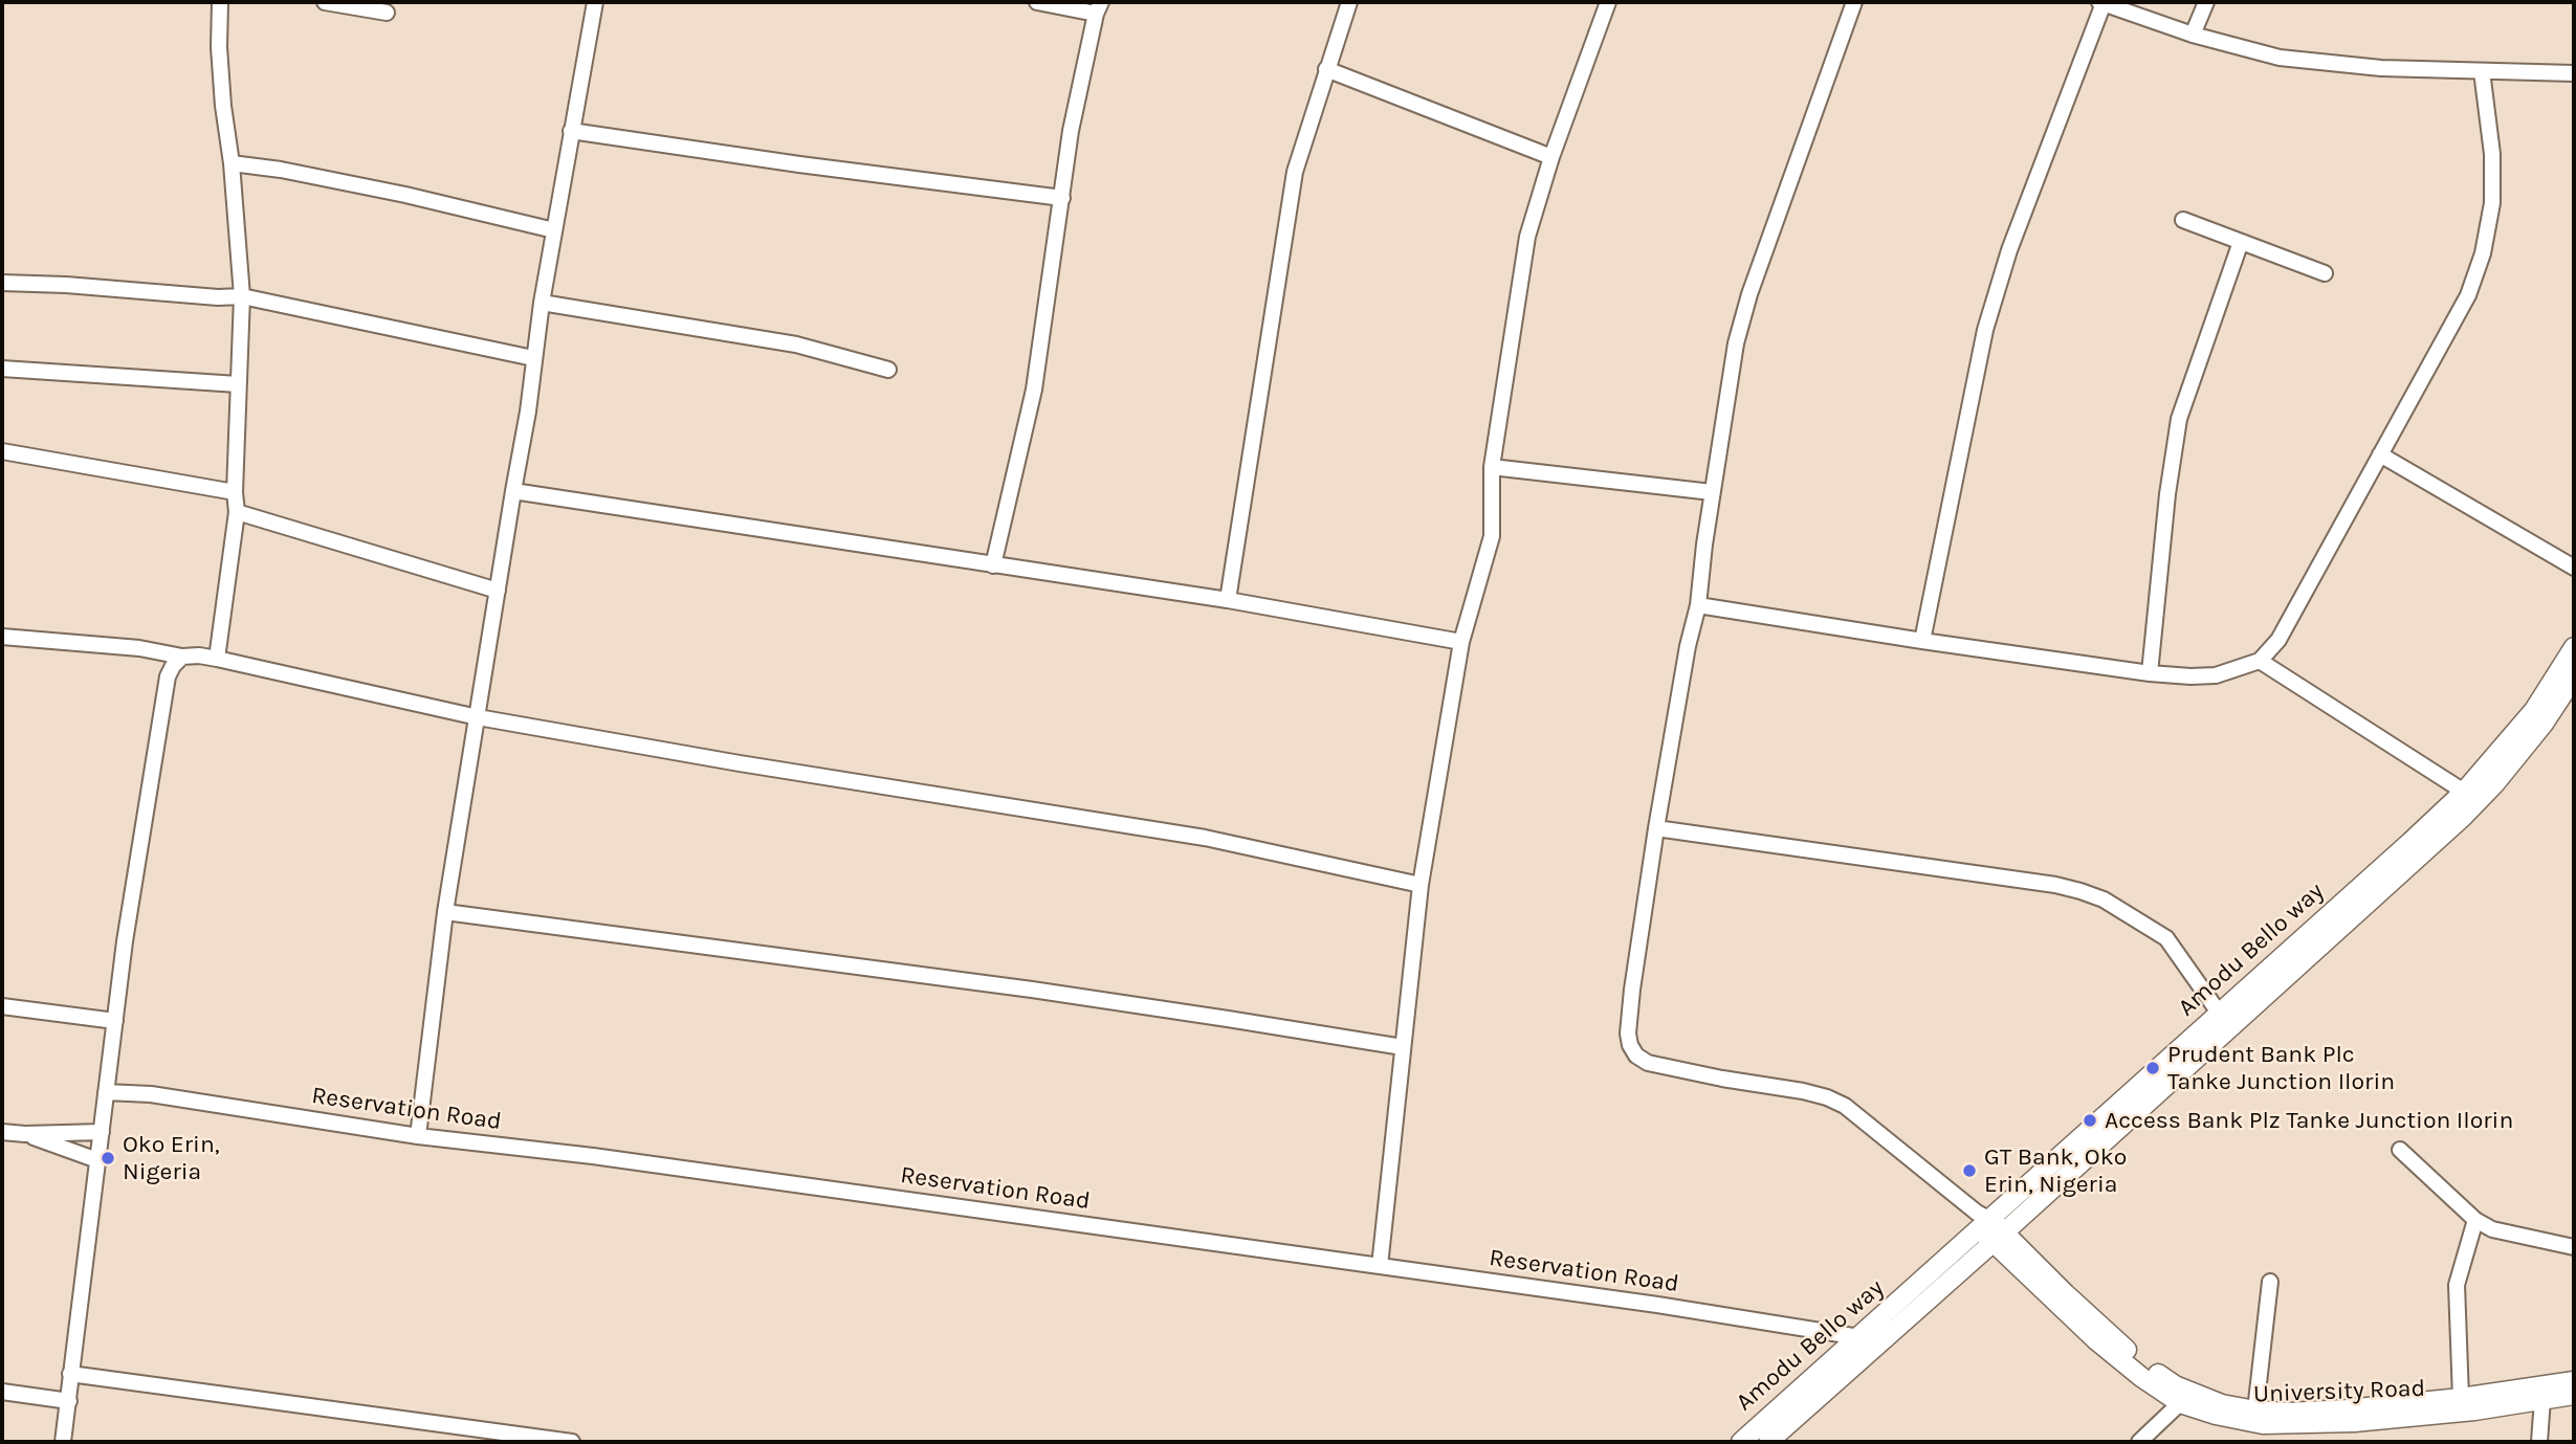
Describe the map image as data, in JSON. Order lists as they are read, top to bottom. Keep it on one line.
{"streets":{"main road":["Amodu Bello way","University Road"],"street":["Reservation Road"]},"crossings":[["Amodu Bello way","Reservation Road"],["Amodu Bello way","University Road"]],"places":["Prudent Bank Plc Tanke Junction Ilorin","Access Bank Plz Tanke Junction Ilorin","Oko Erin, Nigeria","GT Bank, Oko Erin, Nigeria"]}
